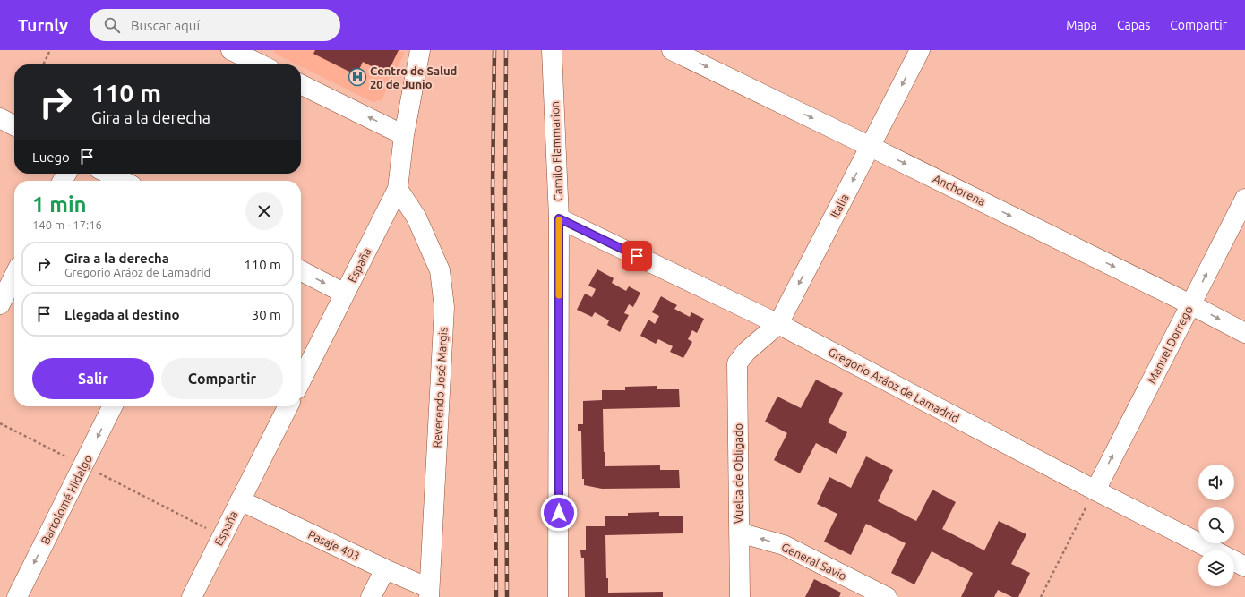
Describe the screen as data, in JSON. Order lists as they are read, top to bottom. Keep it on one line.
{"streets":{"street":["Camilo Flammarion","Anchorena","Italia","España","Manuel Dorrego","Gregorio Aráoz de Lamadrid","Reverendo José Margis","Vuelta de Obligado","Bartolomé Hidalgo","Pasaje 403","General Savio"]},"crossings":[["Camilo Flammarion","Gregorio Aráoz de Lamadrid"],["Anchorena","Italia"],["Anchorena","Manuel Dorrego"],["Italia","Gregorio Aráoz de Lamadrid"],["Italia","Vuelta de Obligado"],["España","Reverendo José Margis"],["España","Pasaje 403"],["Manuel Dorrego","Gregorio Aráoz de Lamadrid"],["Reverendo José Margis","Pasaje 403"],["Vuelta de Obligado","General Savio"]],"one_way":["Anchorena","Italia","Manuel Dorrego","Bartolomé Hidalgo","General Savio"],"places":{"hospital":["Centro de Salud 20 de Junio"]},"page":{"header":"Turnly","search":"Buscar aquí","nav":["Mapa","Capas","Compartir"],"turn":["110 m","Gira a la derecha"],"then":"Luego","heading":["1 min","140 m · 17:16"],"list":[{"name":"Gira a la derecha","note":"Gregorio Aráoz de Lamadrid","value":"110 m"},{"name":"Llegada al destino","value":"30 m"}],"buttons":["Salir","Compartir"]}}
